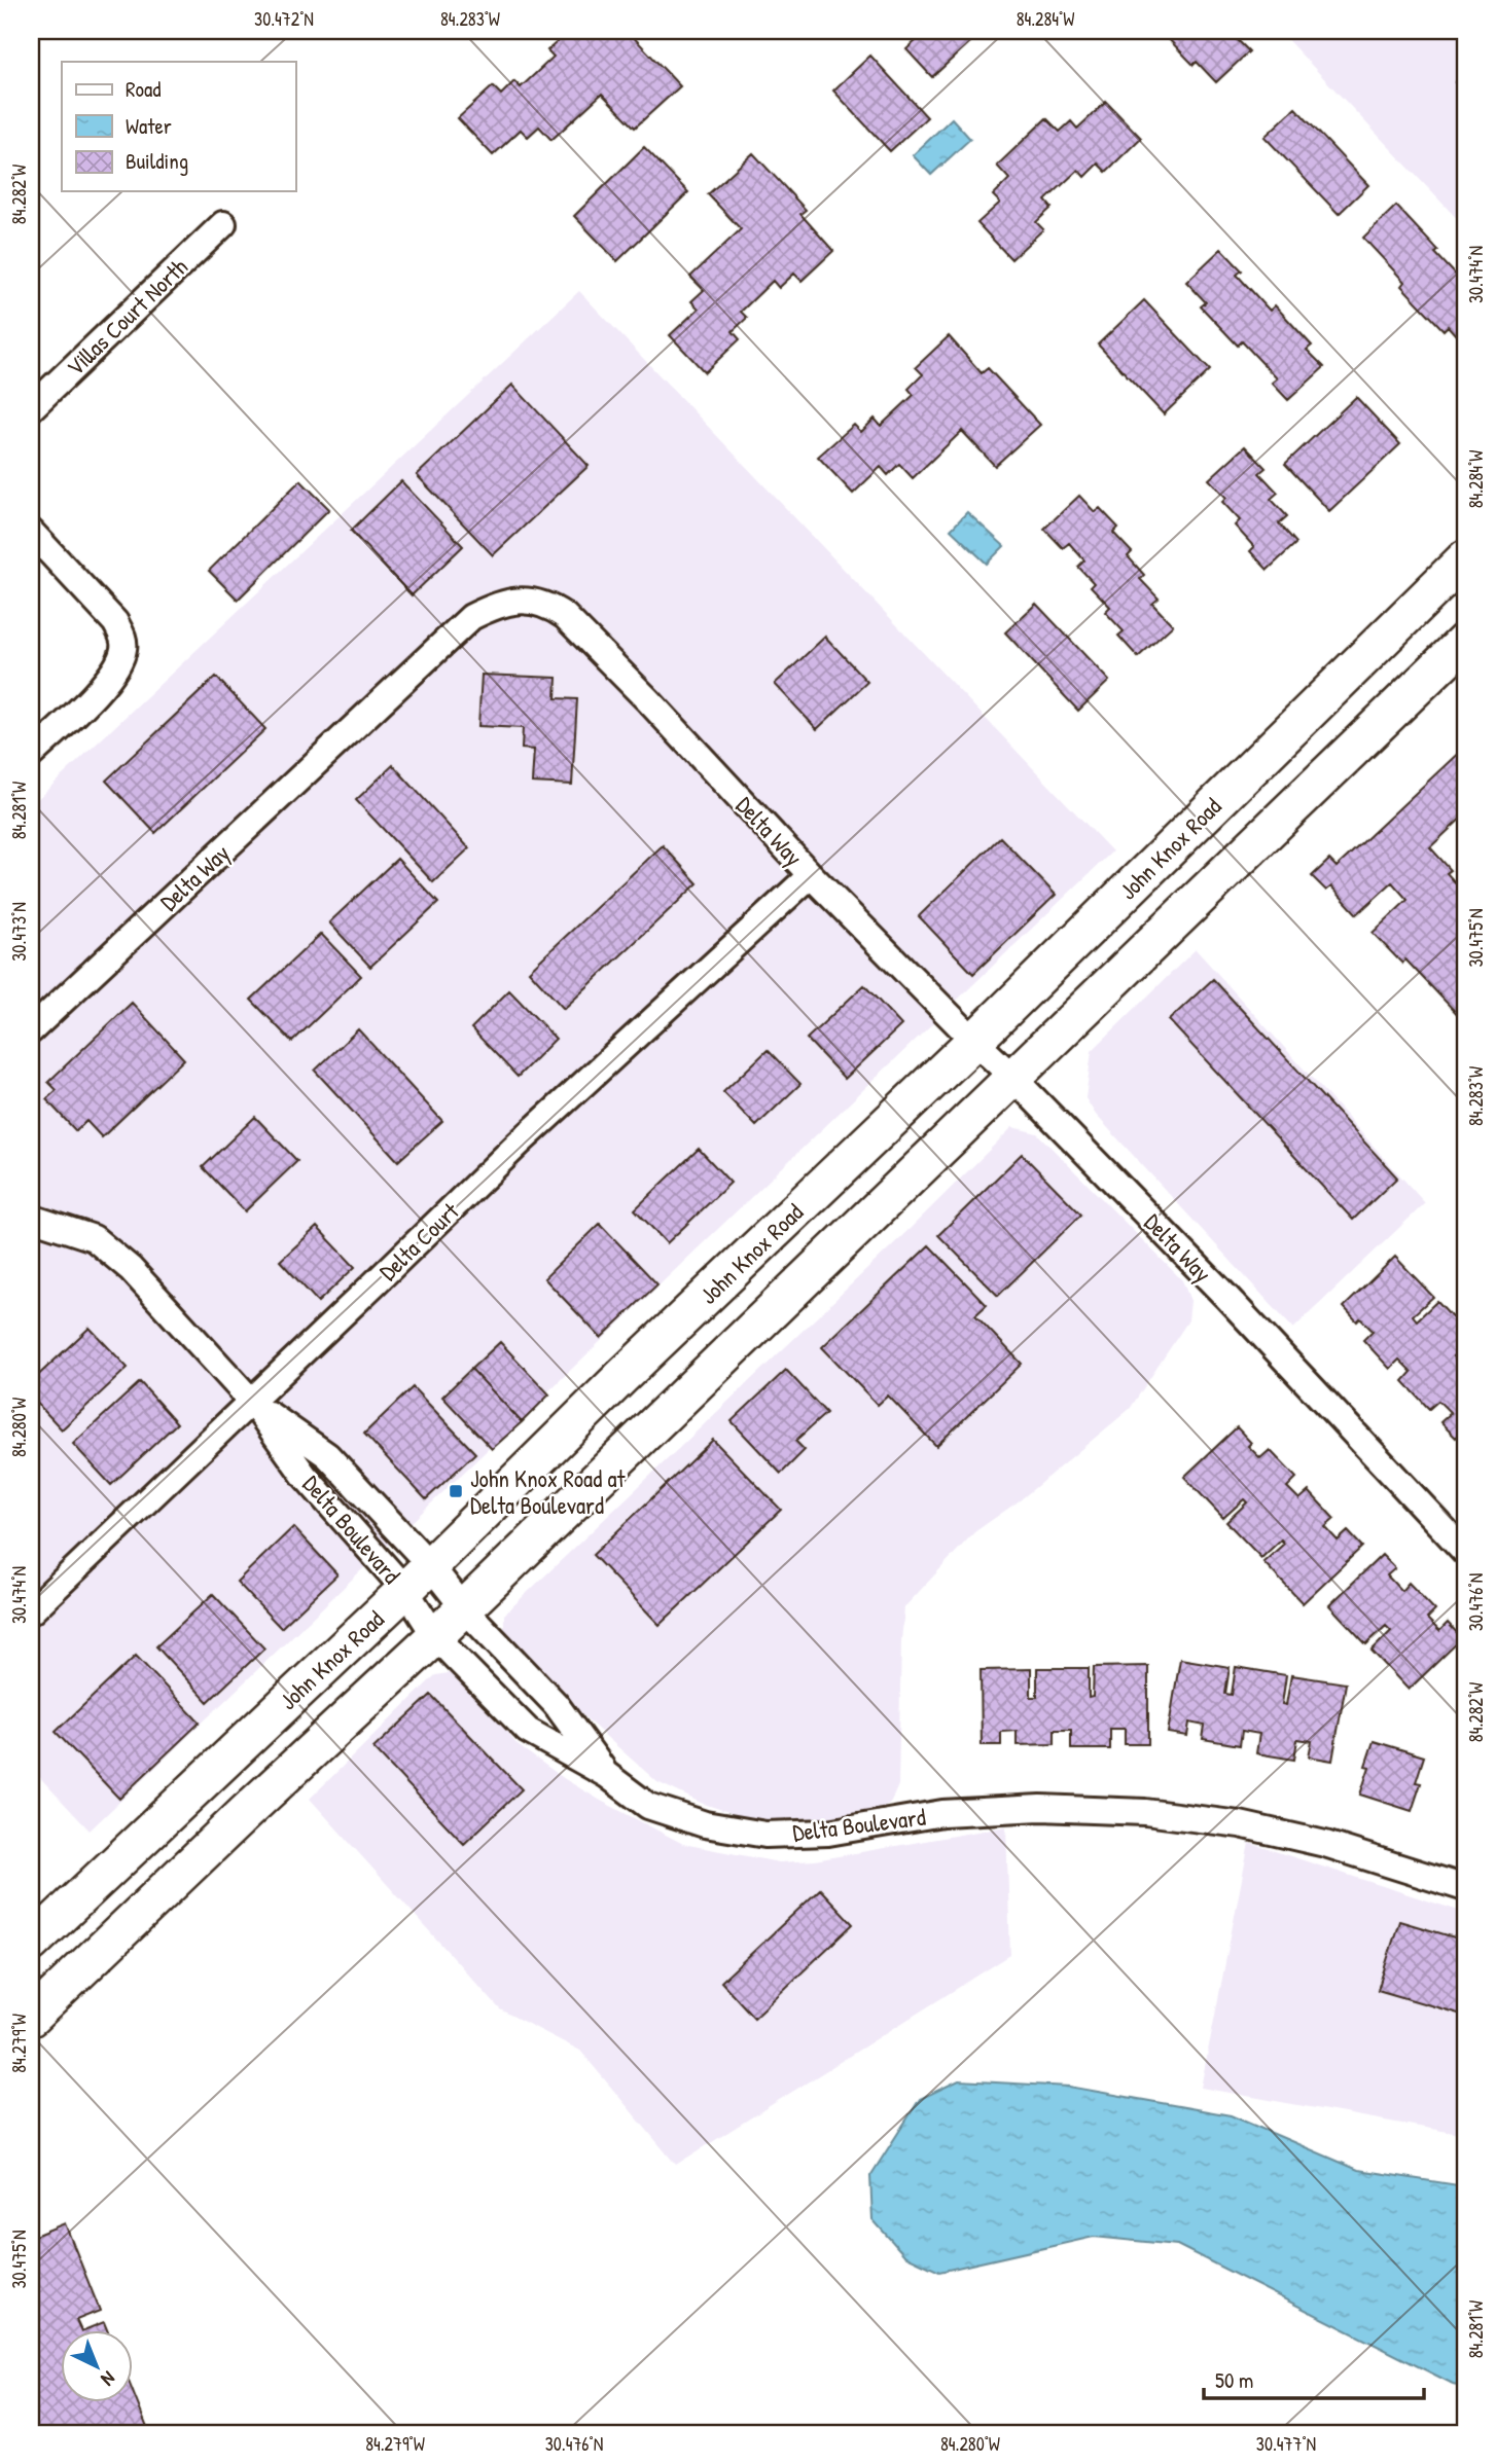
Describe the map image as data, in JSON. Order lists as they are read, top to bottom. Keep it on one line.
{"streets":{"main road":["John Knox Road"],"street":["Villas Court North","Delta Way","Delta Court","Delta Boulevard"]},"crossings":[["Delta Way","John Knox Road"],["Delta Way","Delta Court"],["John Knox Road","Delta Boulevard"],["Delta Court","Delta Boulevard"]],"places":{"transit":["John Knox Road at Delta Boulevard"]},"legend":["Road","Water","Building"],"scale_bar":"50 m","north":"bottom right","coordinates":["30.472°N","84.283°W","84.284°W","84.282°W","30.474°N","84.281°W","30.473°N","30.475°N","84.280°W","30.476°N","84.279°W","30.477°N"]}
